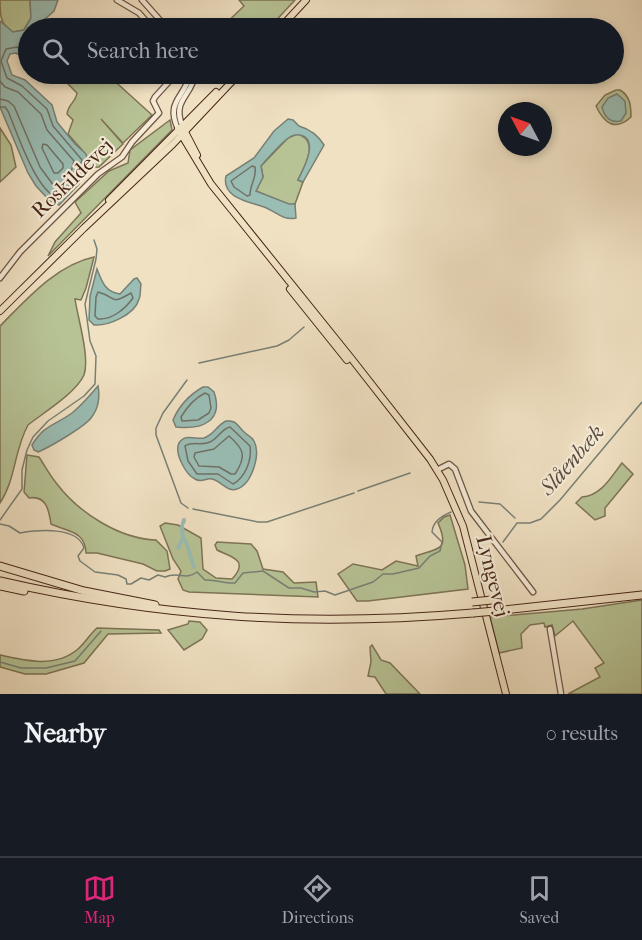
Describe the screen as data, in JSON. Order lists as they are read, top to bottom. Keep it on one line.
{"streets":{"main road":["Roskildevej","Lyngevej"]},"crossings":[["Roskildevej","Lyngevej"]],"water":["Slåenbæk"],"north":"top left","page":{"search":"Search here","heading":["Nearby","0 results"],"nav":["Map","Directions","Saved"]}}
